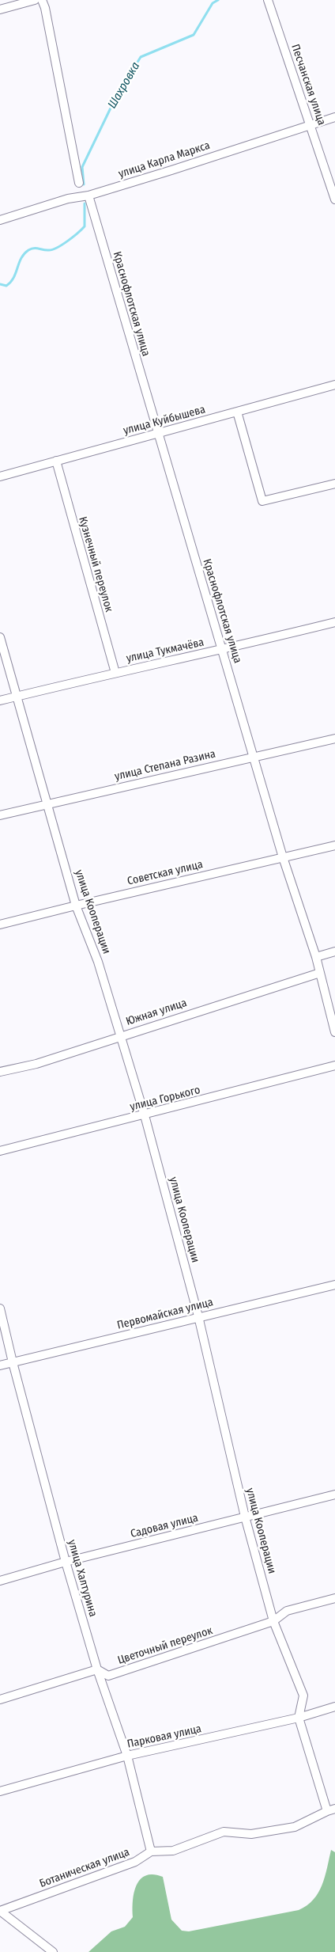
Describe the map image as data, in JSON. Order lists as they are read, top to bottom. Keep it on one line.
{"streets":{"street":["Песчанская улица","улица Карла Маркса","Краснофлотская улица","улица Куйбышева","Кузнечный переулок","улица Тукмачёва","улица Степана Разина","Советская улица","улица Кооперации","Южная улица","улица Горького","Первомайская улица","Садовая улица","улица Халтурина","Цветочный переулок","Парковая улица","Ботаническая улица"]},"crossings":[["Песчанская улица","улица Карла Маркса"],["улица Карла Маркса","Краснофлотская улица"],["Краснофлотская улица","улица Куйбышева"],["Краснофлотская улица","улица Тукмачёва"],["Краснофлотская улица","улица Степана Разина"],["Краснофлотская улица","Советская улица"],["Краснофлотская улица","Южная улица"],["улица Куйбышева","Кузнечный переулок"],["Кузнечный переулок","улица Тукмачёва"],["улица Тукмачёва","улица Кооперации"],["улица Степана Разина","улица Кооперации"],["Советская улица","улица Кооперации"],["улица Кооперации","Южная улица"],["улица Кооперации","улица Горького"],["улица Кооперации","Первомайская улица"],["улица Кооперации","Садовая улица"],["улица Кооперации","Цветочный переулок"],["улица Кооперации","Парковая улица"],["Первомайская улица","улица Халтурина"],["Садовая улица","улица Халтурина"],["улица Халтурина","Цветочный переулок"],["улица Халтурина","Парковая улица"],["улица Халтурина","Ботаническая улица"]],"water":["Шахровка"]}
